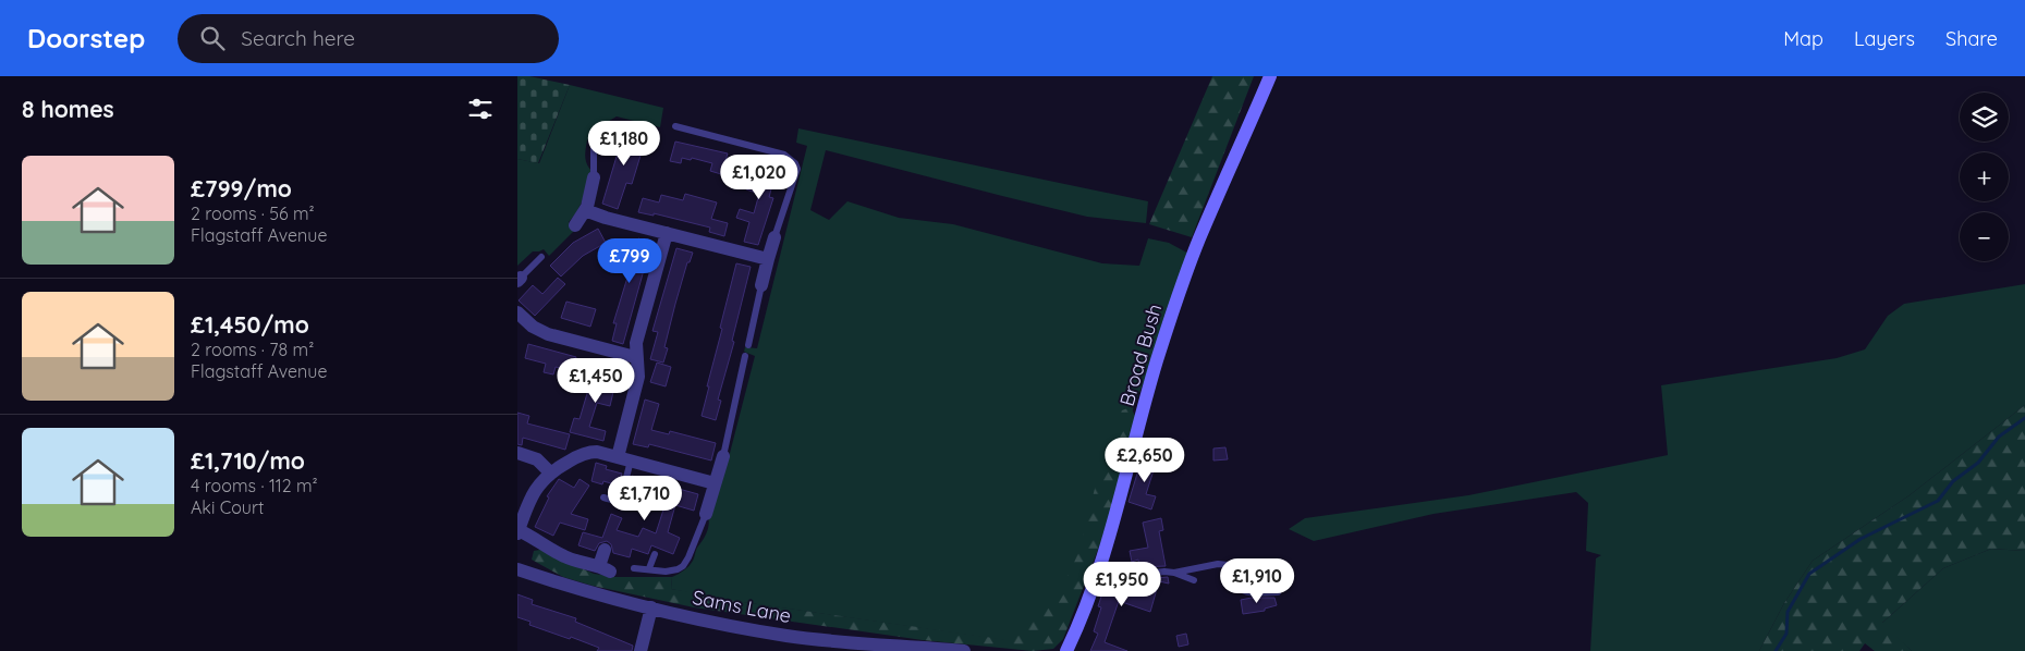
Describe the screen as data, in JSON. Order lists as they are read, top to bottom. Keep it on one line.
{"streets":{"main road":["Broad Bush"],"street":["Sams Lane"]},"page":{"header":"Doorstep","search":"Search here","nav":["Map","Layers","Share"],"heading":"8 homes","map_buttons":["+","−"],"price":["£1,180","£1,020","£799","£1,450","£2,650","£1,710","£1,910","£1,950"],"list":[{"name":"£799/mo","note":"2 rooms · 56 m² · Flagstaff Avenue"},{"name":"£1,450/mo","note":"2 rooms · 78 m² · Flagstaff Avenue"},{"name":"£1,710/mo","note":"4 rooms · 112 m² · Aki Court"}]}}
